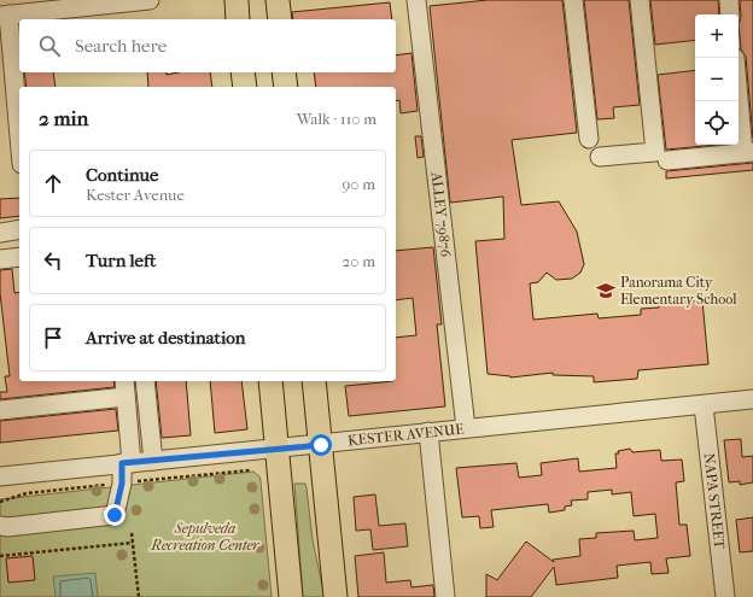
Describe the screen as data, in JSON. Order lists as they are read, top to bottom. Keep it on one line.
{"streets":{"street":["ALLEY 79876","KESTER AVENUE","NAPA STREET"]},"crossings":[["ALLEY 79876","KESTER AVENUE"],["KESTER AVENUE","NAPA STREET"]],"parks":["Sepulveda Recreation Center"],"places":{"school or university":["Panorama City Elementary School"]},"page":{"map_buttons":["+","−"],"search":"Search here","heading":["2 min","Walk · 110 m"],"list":[["Continue","Kester Avenue","90 m"],["Turn left","20 m"],"Arrive at destination"]}}
